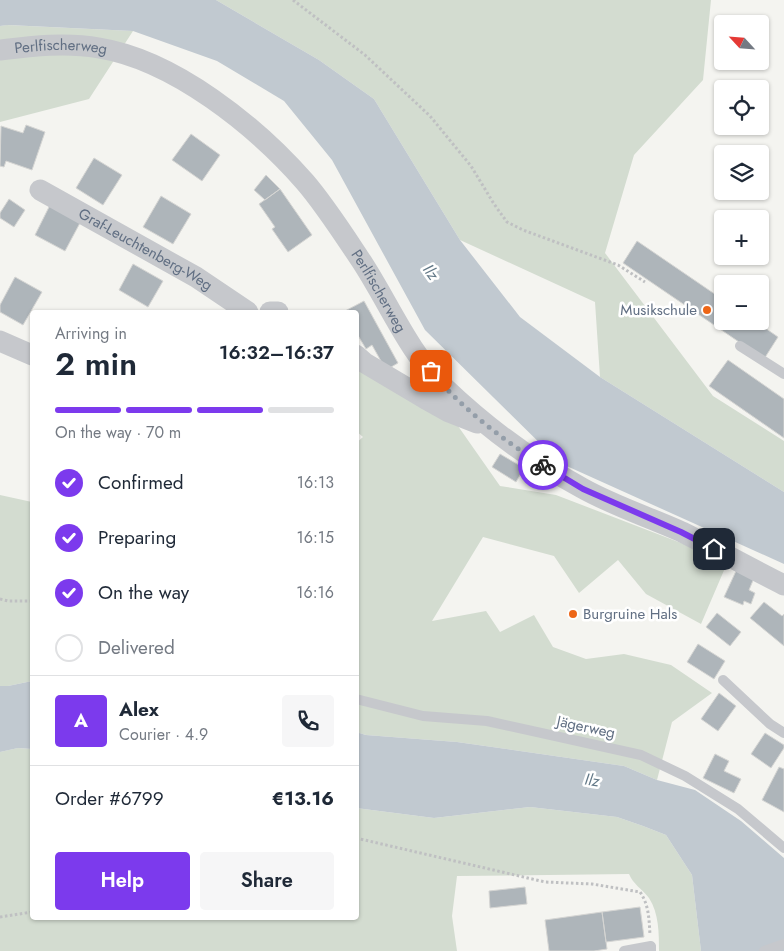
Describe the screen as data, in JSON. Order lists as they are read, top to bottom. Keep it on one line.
{"streets":{"street":["Perlfischerweg","Graf-Leuchtenberg-Weg"],"lane":["Jägerweg"]},"water":["Ilz"],"places":["Musikschule","Burgruine Hals"],"north":"top left","page":{"map_buttons":["+","−"],"heading":["2 min","Arriving in","16:32–16:37"],"panel":["Alex","Courier · 4.9","Order #6799","€13.16"],"bar":"On the way · 70 m","list":[["Confirmed","16:13"],["Preparing","16:15"],["On the way","16:16"],"Delivered"],"round":"A","buttons":["Help","Share"]}}
